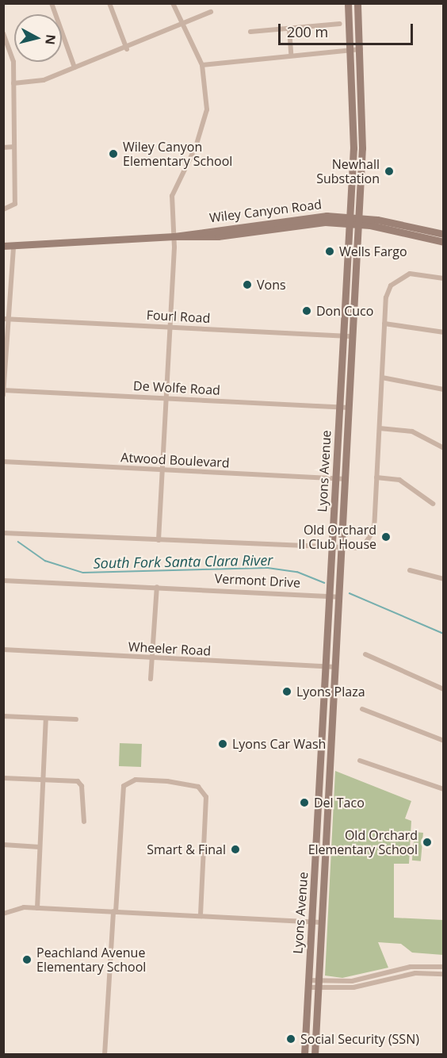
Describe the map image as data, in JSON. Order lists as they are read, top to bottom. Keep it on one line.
{"streets":{"main road":["Wiley Canyon Road","Lyons Avenue"],"street":["Fourl Road","De Wolfe Road","Atwood Boulevard","Vermont Drive","Wheeler Road"]},"crossings":[["Wiley Canyon Road","Lyons Avenue"],["Fourl Road","Lyons Avenue"],["De Wolfe Road","Lyons Avenue"],["Atwood Boulevard","Lyons Avenue"],["Lyons Avenue","Vermont Drive"],["Lyons Avenue","Wheeler Road"]],"water":["South Fork Santa Clara River"],"places":["Wiley Canyon Elementary School","Newhall Substation","Wells Fargo","Vons","Don Cuco","Old Orchard II Club House","Lyons Plaza","Lyons Car Wash","Del Taco","Old Orchard Elementary School","Smart & Final","Peachland Avenue Elementary School","Social Security (SSN)"],"scale_bar":"200 m","north":"right"}
